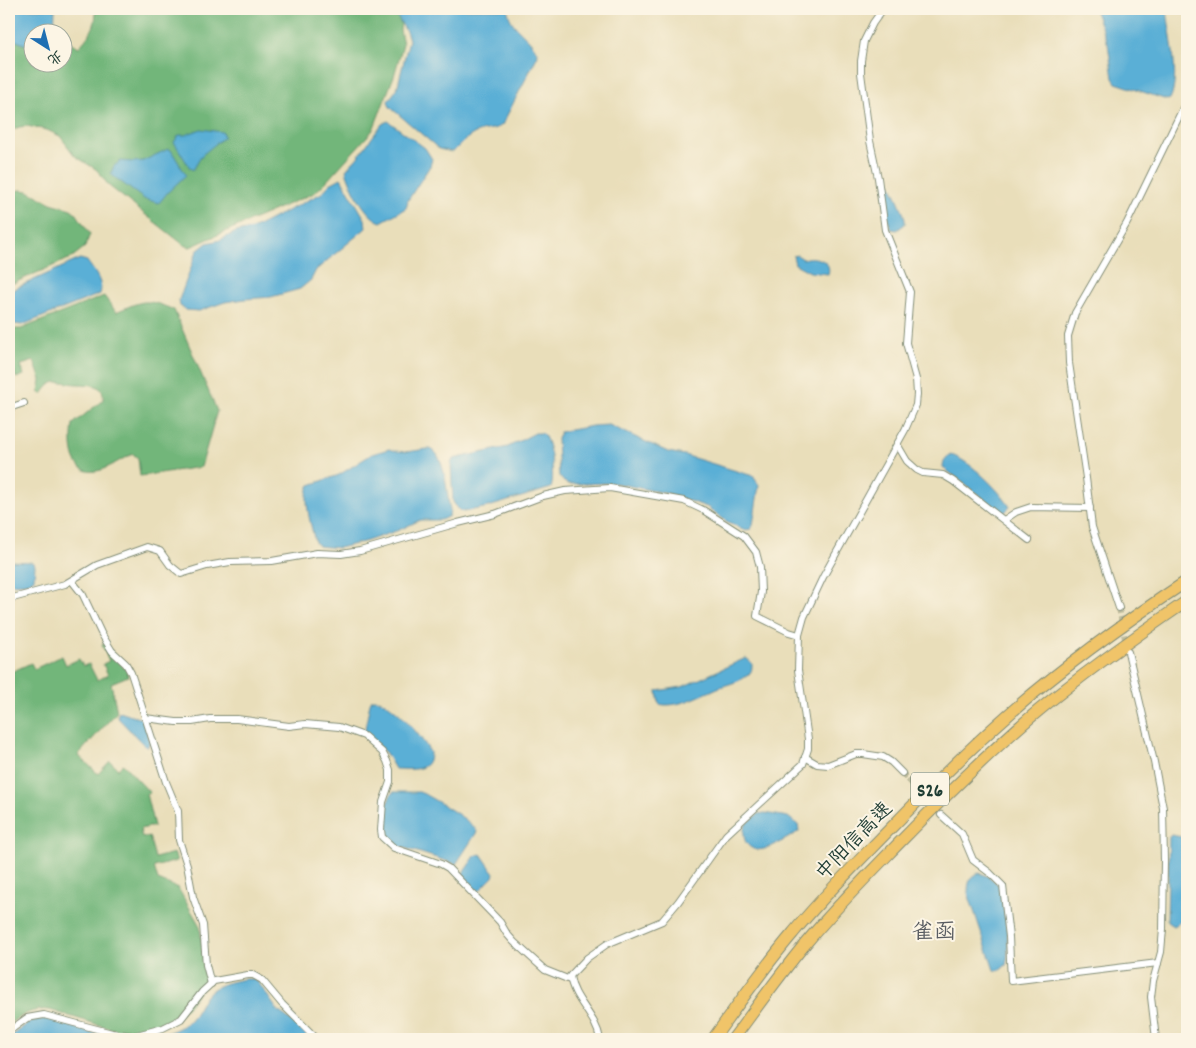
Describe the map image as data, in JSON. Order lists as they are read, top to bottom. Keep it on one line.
{"streets":{"highway":["S26","中阳信高速"]},"districts":["雀函"],"north":"bottom right"}
